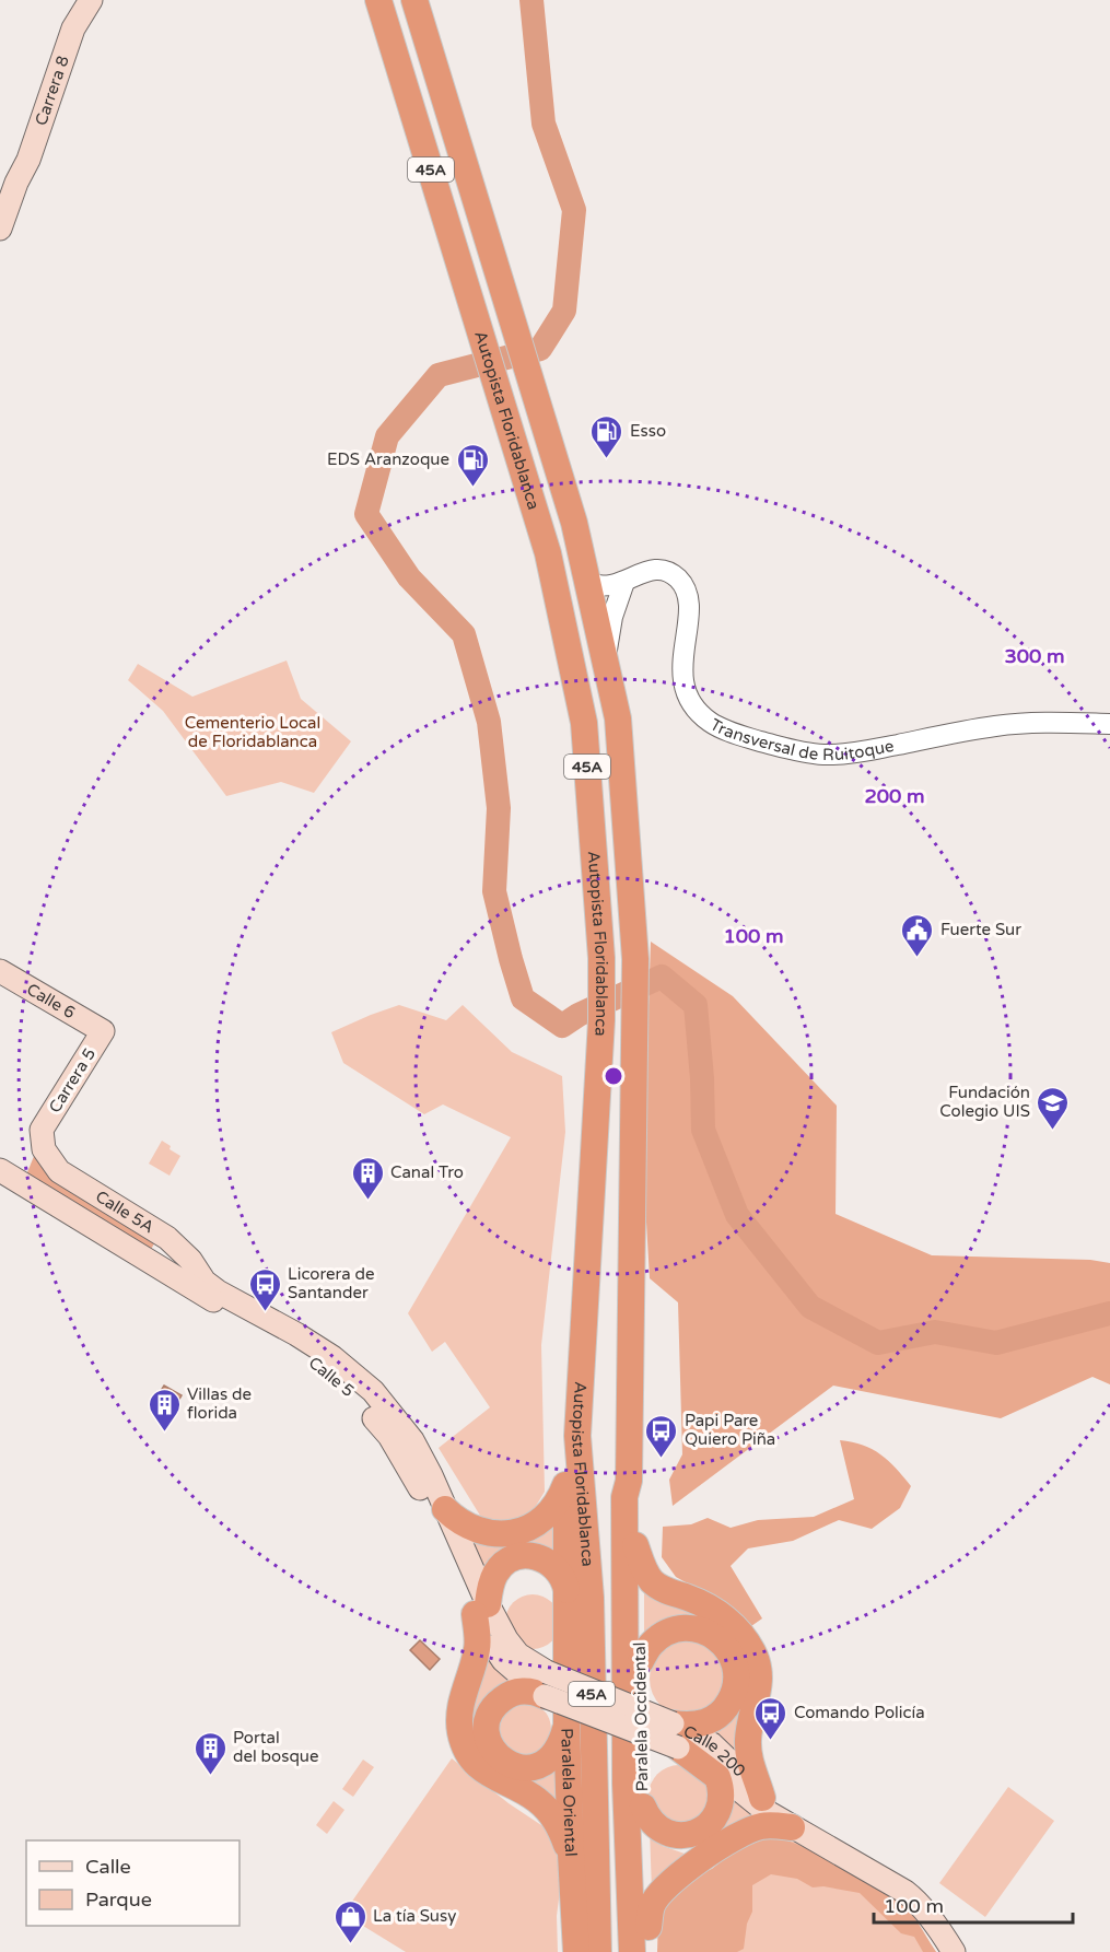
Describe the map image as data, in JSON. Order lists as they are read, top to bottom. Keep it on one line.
{"streets":{"highway":["45A","Autopista Floridablanca","Paralela Occidental","Paralela Oriental"],"main road":["Carrera 8","Calle 6","Carrera 5","Calle 5A","Calle 5","Calle 200"],"street":["Transversal de Ruitoque"]},"crossings":[["Autopista Floridablanca","Transversal de Ruitoque"],["Autopista Floridablanca","Paralela Occidental"],["Autopista Floridablanca","Paralela Oriental"],["Calle 6","Carrera 5"],["Carrera 5","Calle 5A"],["Calle 5A","Calle 5"],["Calle 5","Calle 200"]],"parks":["Cementerio Local de Floridablanca"],"places":{"fuel station":["Esso","EDS Aranzoque"],"public building":["Fuerte Sur"],"school or university":["Fundación Colegio UIS"],"building":["Canal Tro","Villas de florida","Portal del bosque"],"bus stop":["Licorera de Santander","Papi Pare Quiero Piña","Comando Policía"],"shop":["La tía Susy"]},"legend":["Calle","Parque"],"scale_bar":"100 m","rings":["300 m","200 m","100 m"]}
